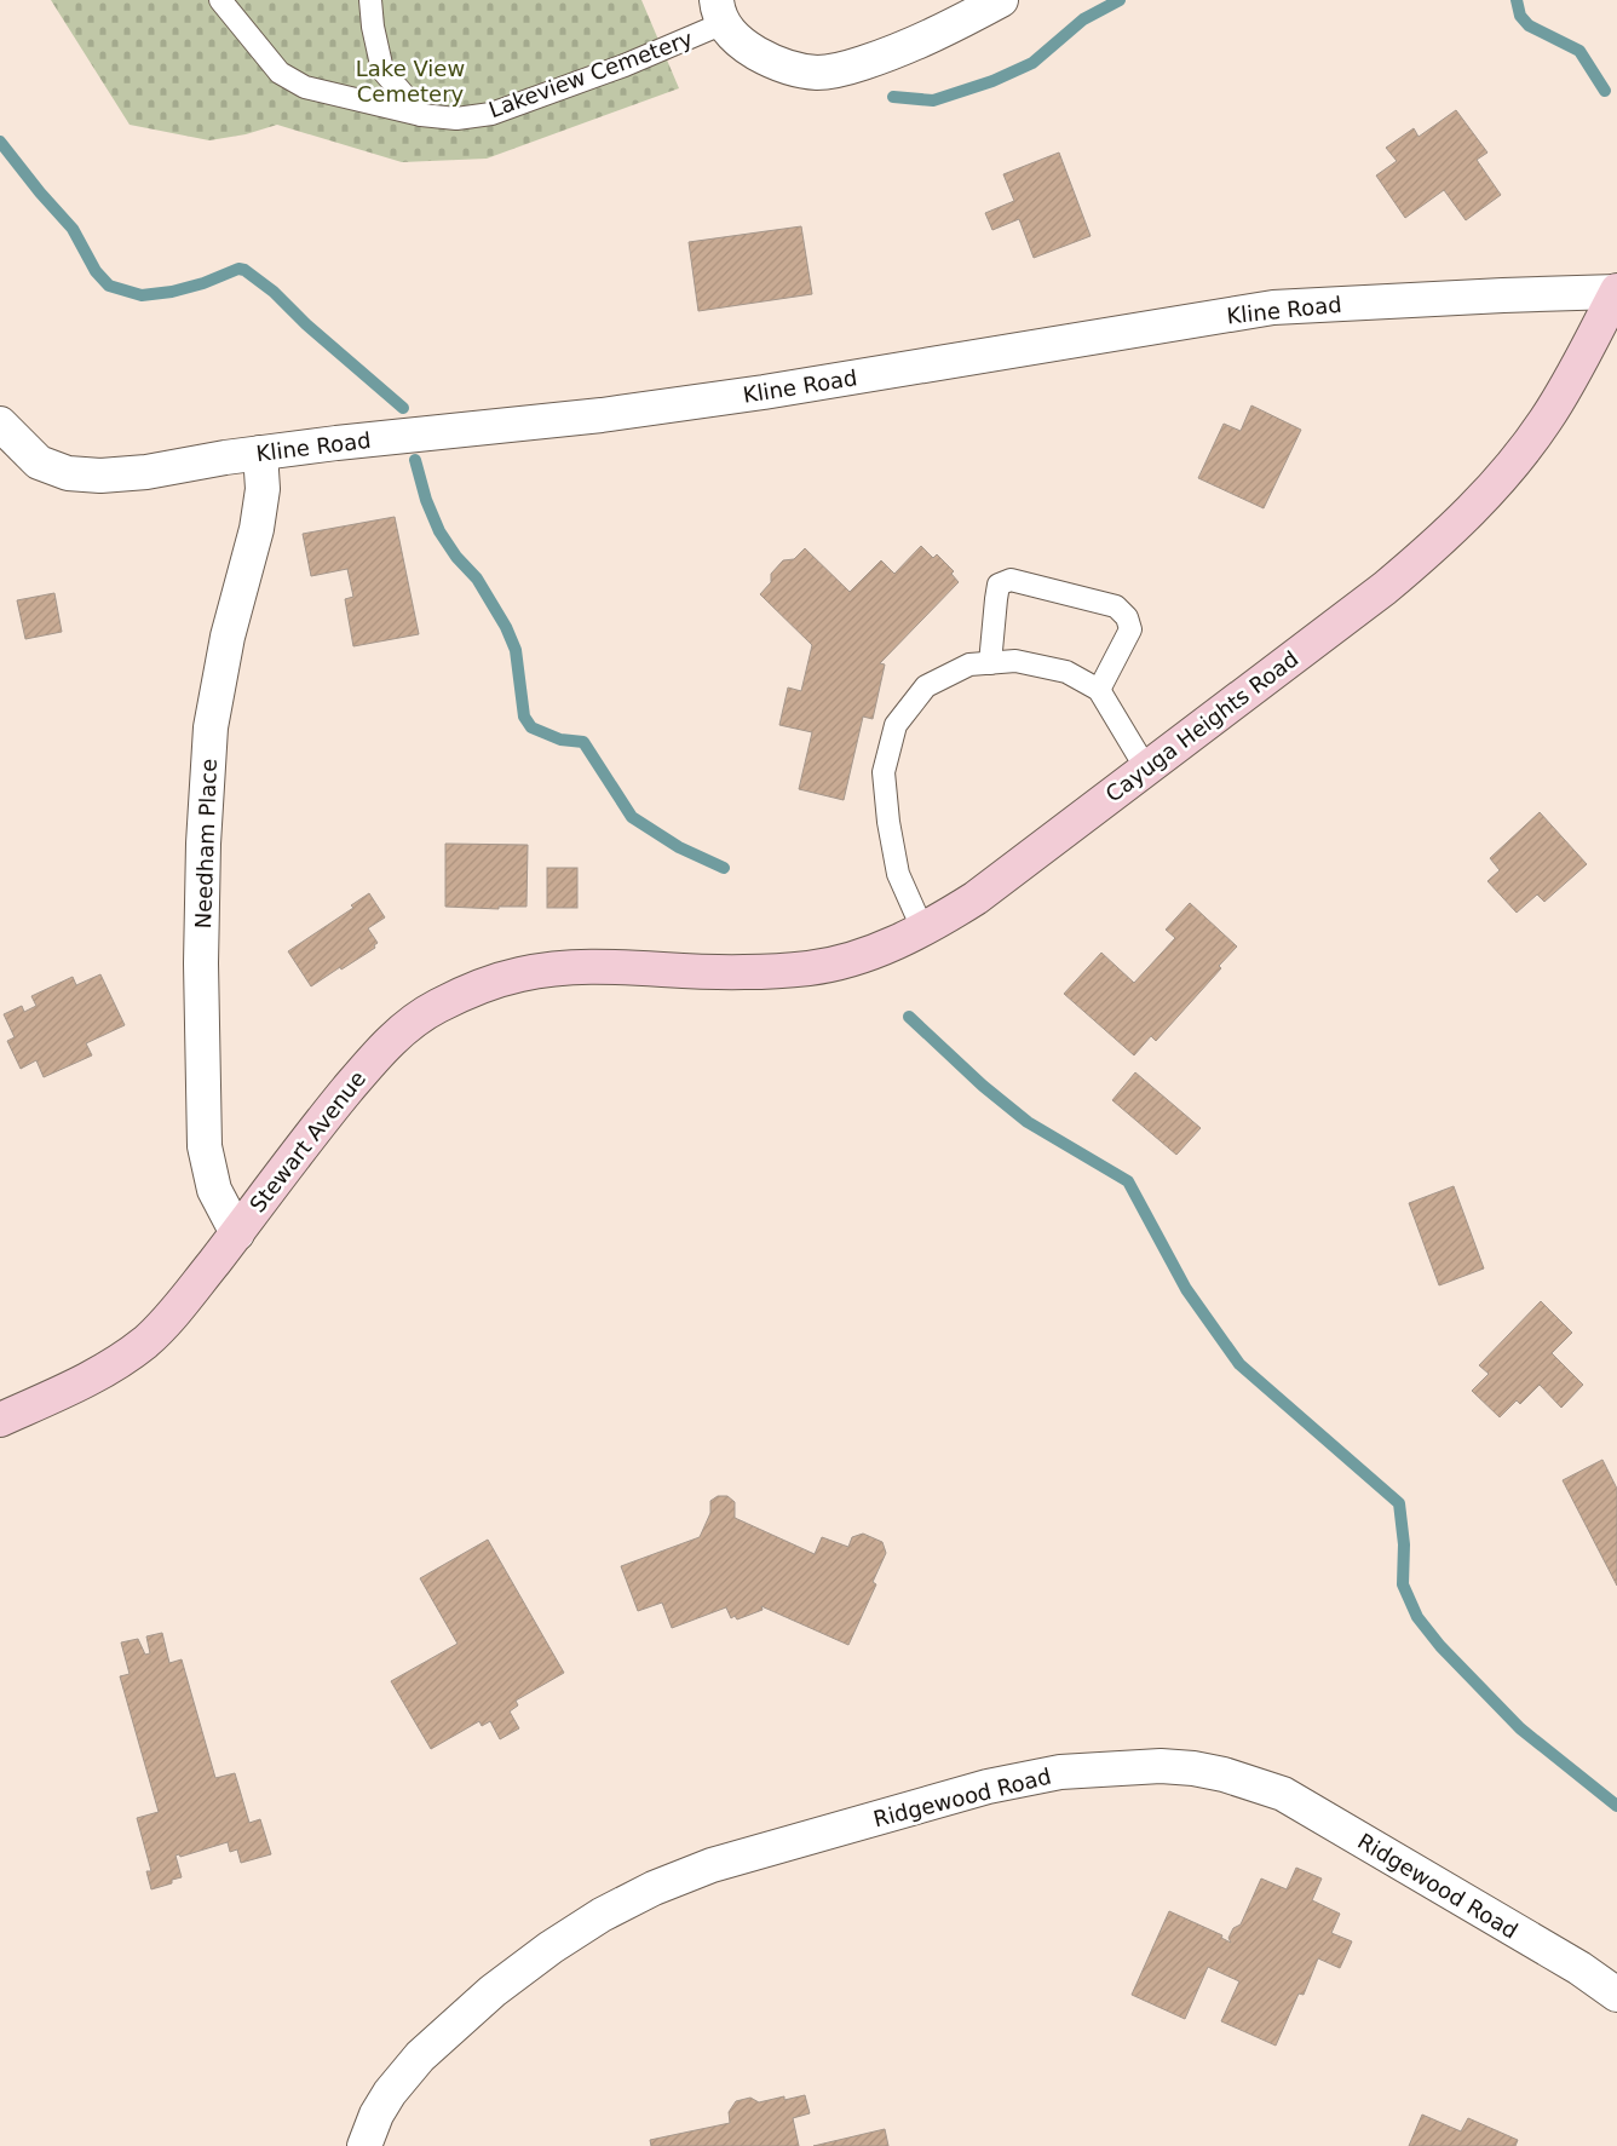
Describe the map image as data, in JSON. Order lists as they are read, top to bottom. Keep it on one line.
{"streets":{"street":["Kline Road","Cayuga Heights Road","Needham Place","Stewart Avenue","Ridgewood Road"],"lane":["Lakeview Cemetery"]},"crossings":[["Kline Road","Cayuga Heights Road"],["Kline Road","Needham Place"],["Cayuga Heights Road","Stewart Avenue"],["Needham Place","Stewart Avenue"]],"parks":["Lake View Cemetery"]}
